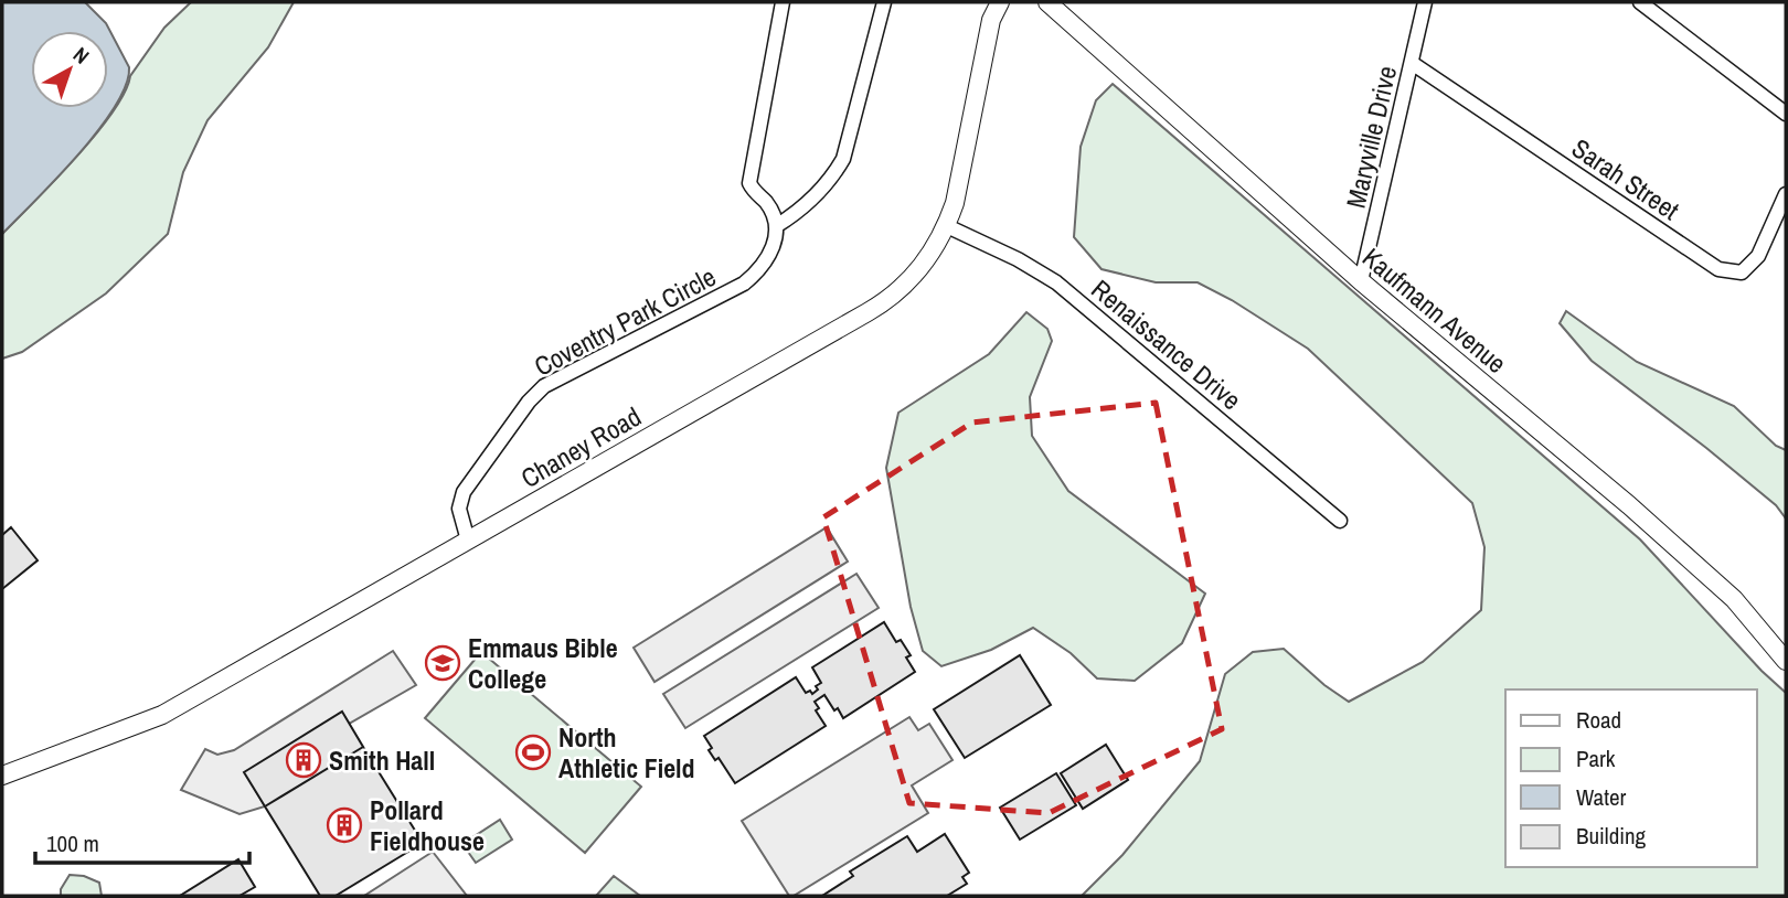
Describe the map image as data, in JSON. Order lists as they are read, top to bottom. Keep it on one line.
{"streets":{"street":["Maryville Drive","Sarah Street","Kaufmann Avenue","Coventry Park Circle","Renaissance Drive","Chaney Road"]},"crossings":[["Maryville Drive","Sarah Street"],["Maryville Drive","Kaufmann Avenue"],["Coventry Park Circle","Chaney Road"],["Renaissance Drive","Chaney Road"]],"places":{"school or university":["Emmaus Bible College"],"sports":["North Athletic Field"],"building":["Smith Hall","Pollard Fieldhouse"]},"legend":["Road","Park","Water","Building"],"scale_bar":"100 m","north":"top right"}
